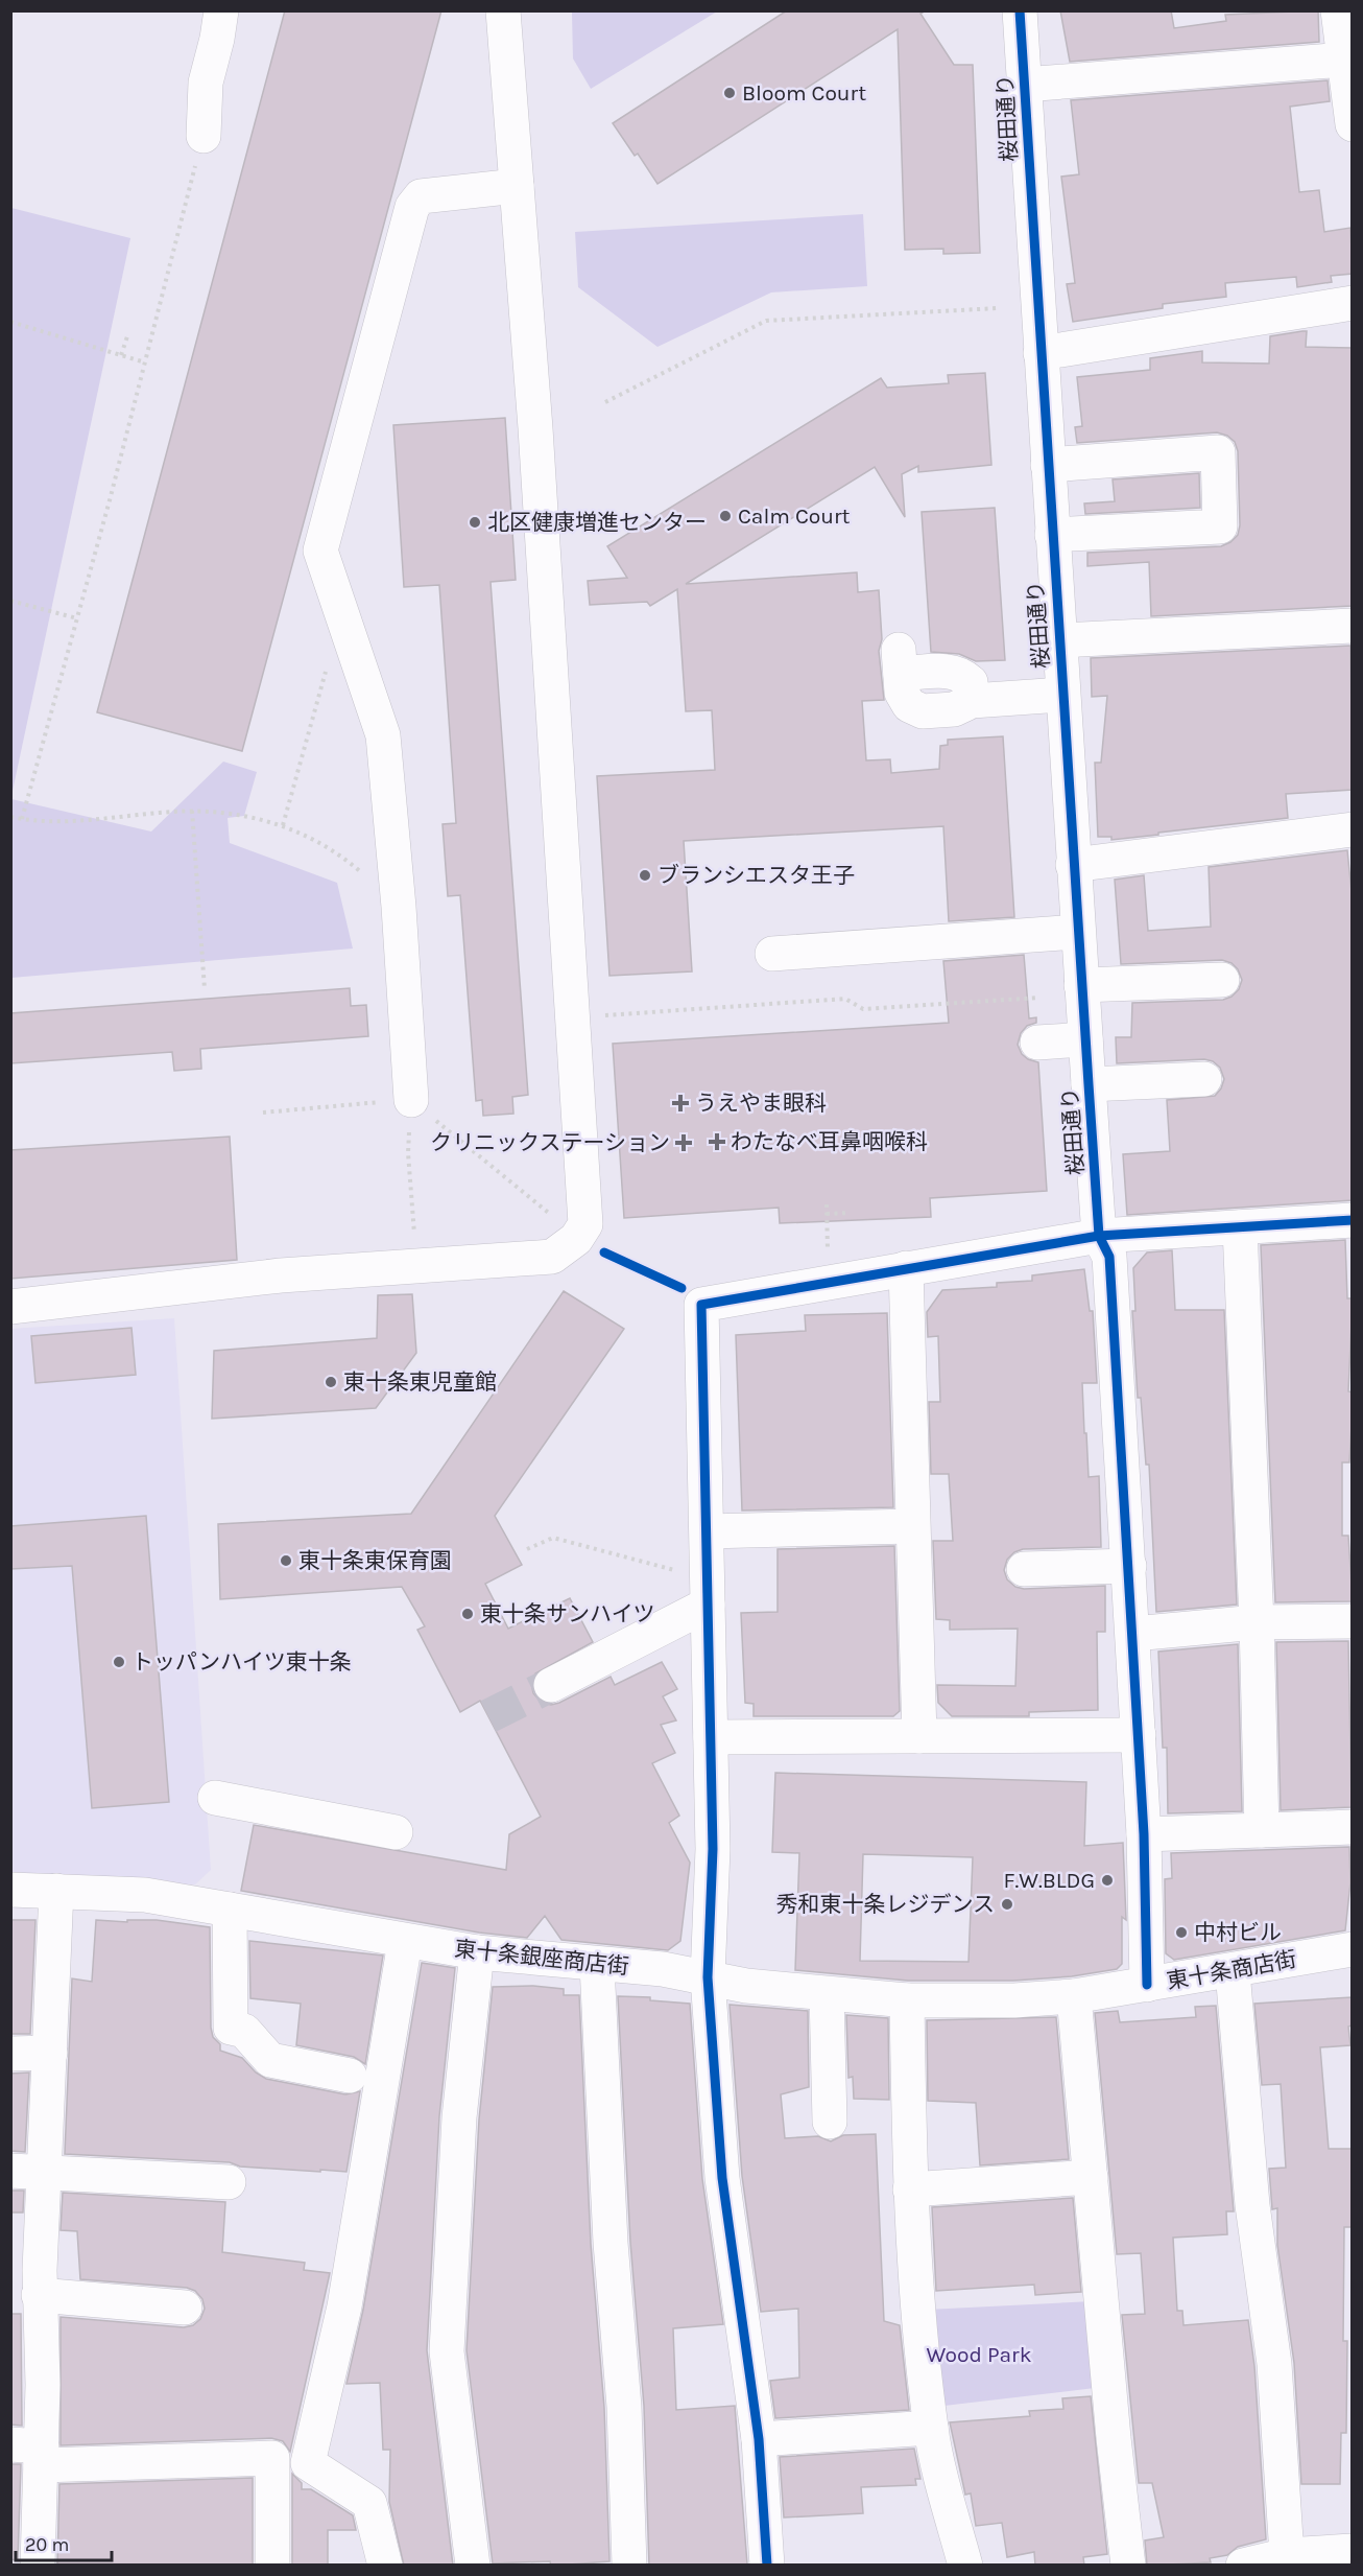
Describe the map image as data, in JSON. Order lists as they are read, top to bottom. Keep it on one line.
{"streets":{"street":["桜田通り","東十条銀座商店街","東十条商店街"]},"crossings":[["桜田通り","東十条商店街"],["東十条銀座商店街","東十条商店街"]],"parks":["Wood Park"],"places":{"other":["Bloom Court","Calm Court","北区健康増進センター","ブランシエスタ王子","東十条東児童館","東十条東保育園","東十条サンハイツ","トッパンハイツ東十条","F.W.BLDG","秀和東十条レジデンス","中村ビル"],"health":["うえやま眼科","わたなべ耳鼻咽喉科","クリニックステーション"]},"scale_bar":"20 m"}
